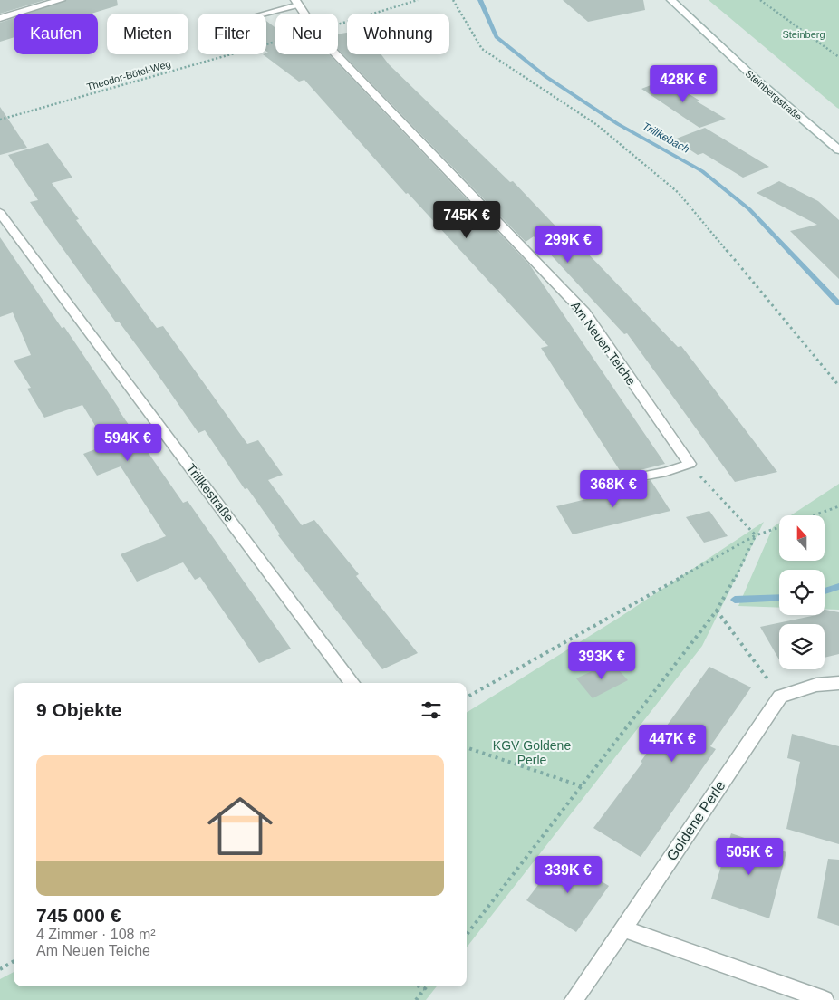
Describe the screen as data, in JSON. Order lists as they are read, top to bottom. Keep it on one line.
{"streets":{"street":["Steinbergstraße","Am Neuen Teiche","Trillkestraße","Goldene Perle"],"path":["Theodor-Bötel-Weg"]},"water":["Trillkebach"],"parks":["Steinberg","KGV Goldene Perle"],"north":"top","page":{"chip":["Kaufen","Mieten","Filter","Neu","Wohnung"],"price":["428K €","745K €","299K €","594K €","368K €","393K €","447K €","505K €","339K €"],"heading":"9 Objekte","list":[{"name":"745 000 €","note":"4 Zimmer · 108 m² · Am Neuen Teiche"}]}}
